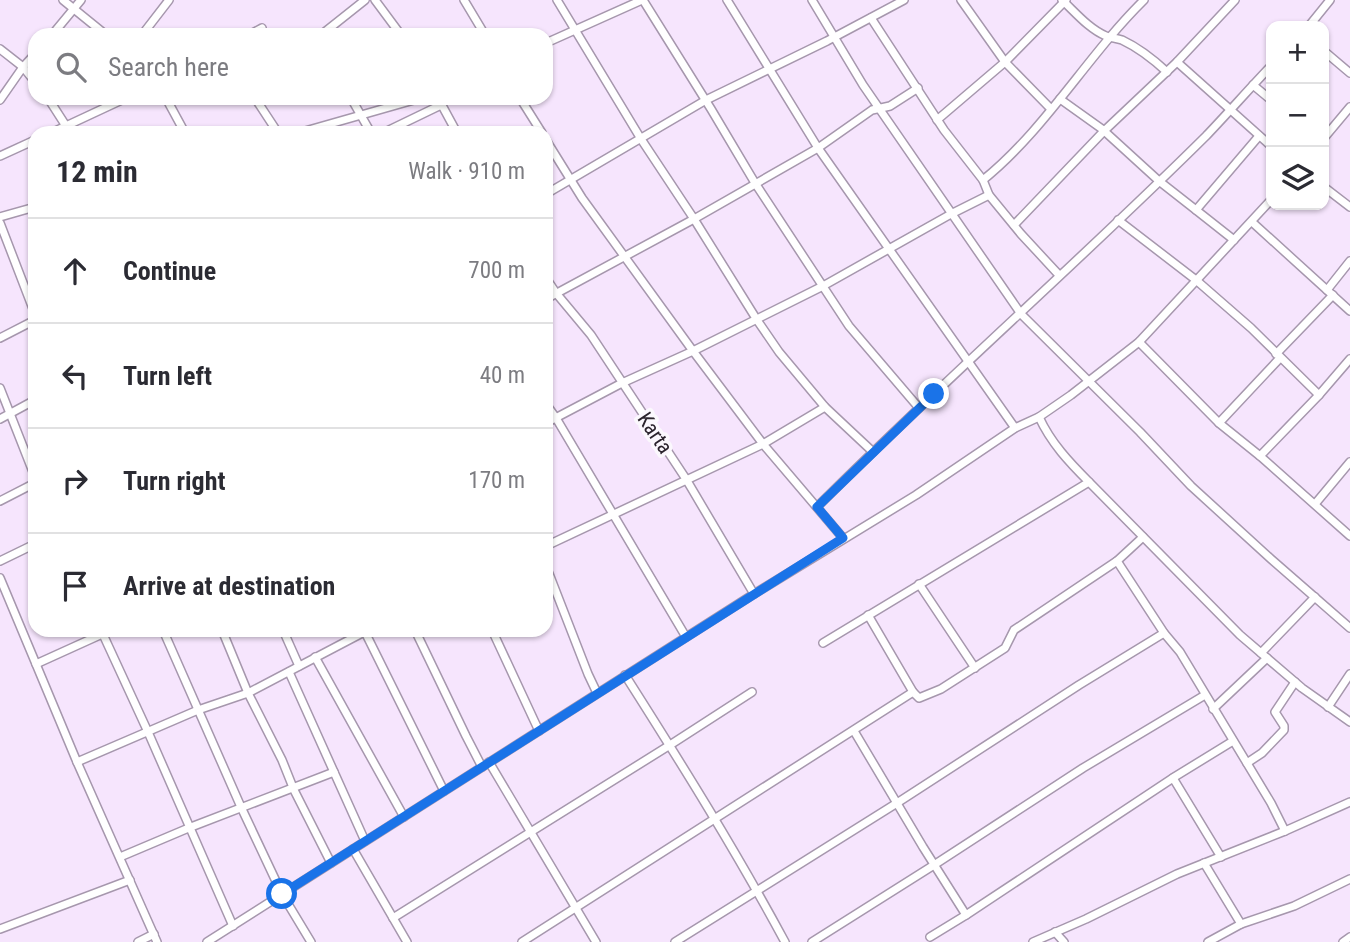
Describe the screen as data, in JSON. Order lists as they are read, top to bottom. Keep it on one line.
{"streets":{"street":["Karta"]},"page":{"map_buttons":["+","−"],"search":"Search here","heading":["12 min","Walk · 910 m"],"list":[["Continue","700 m"],["Turn left","40 m"],["Turn right","170 m"],"Arrive at destination"]}}
